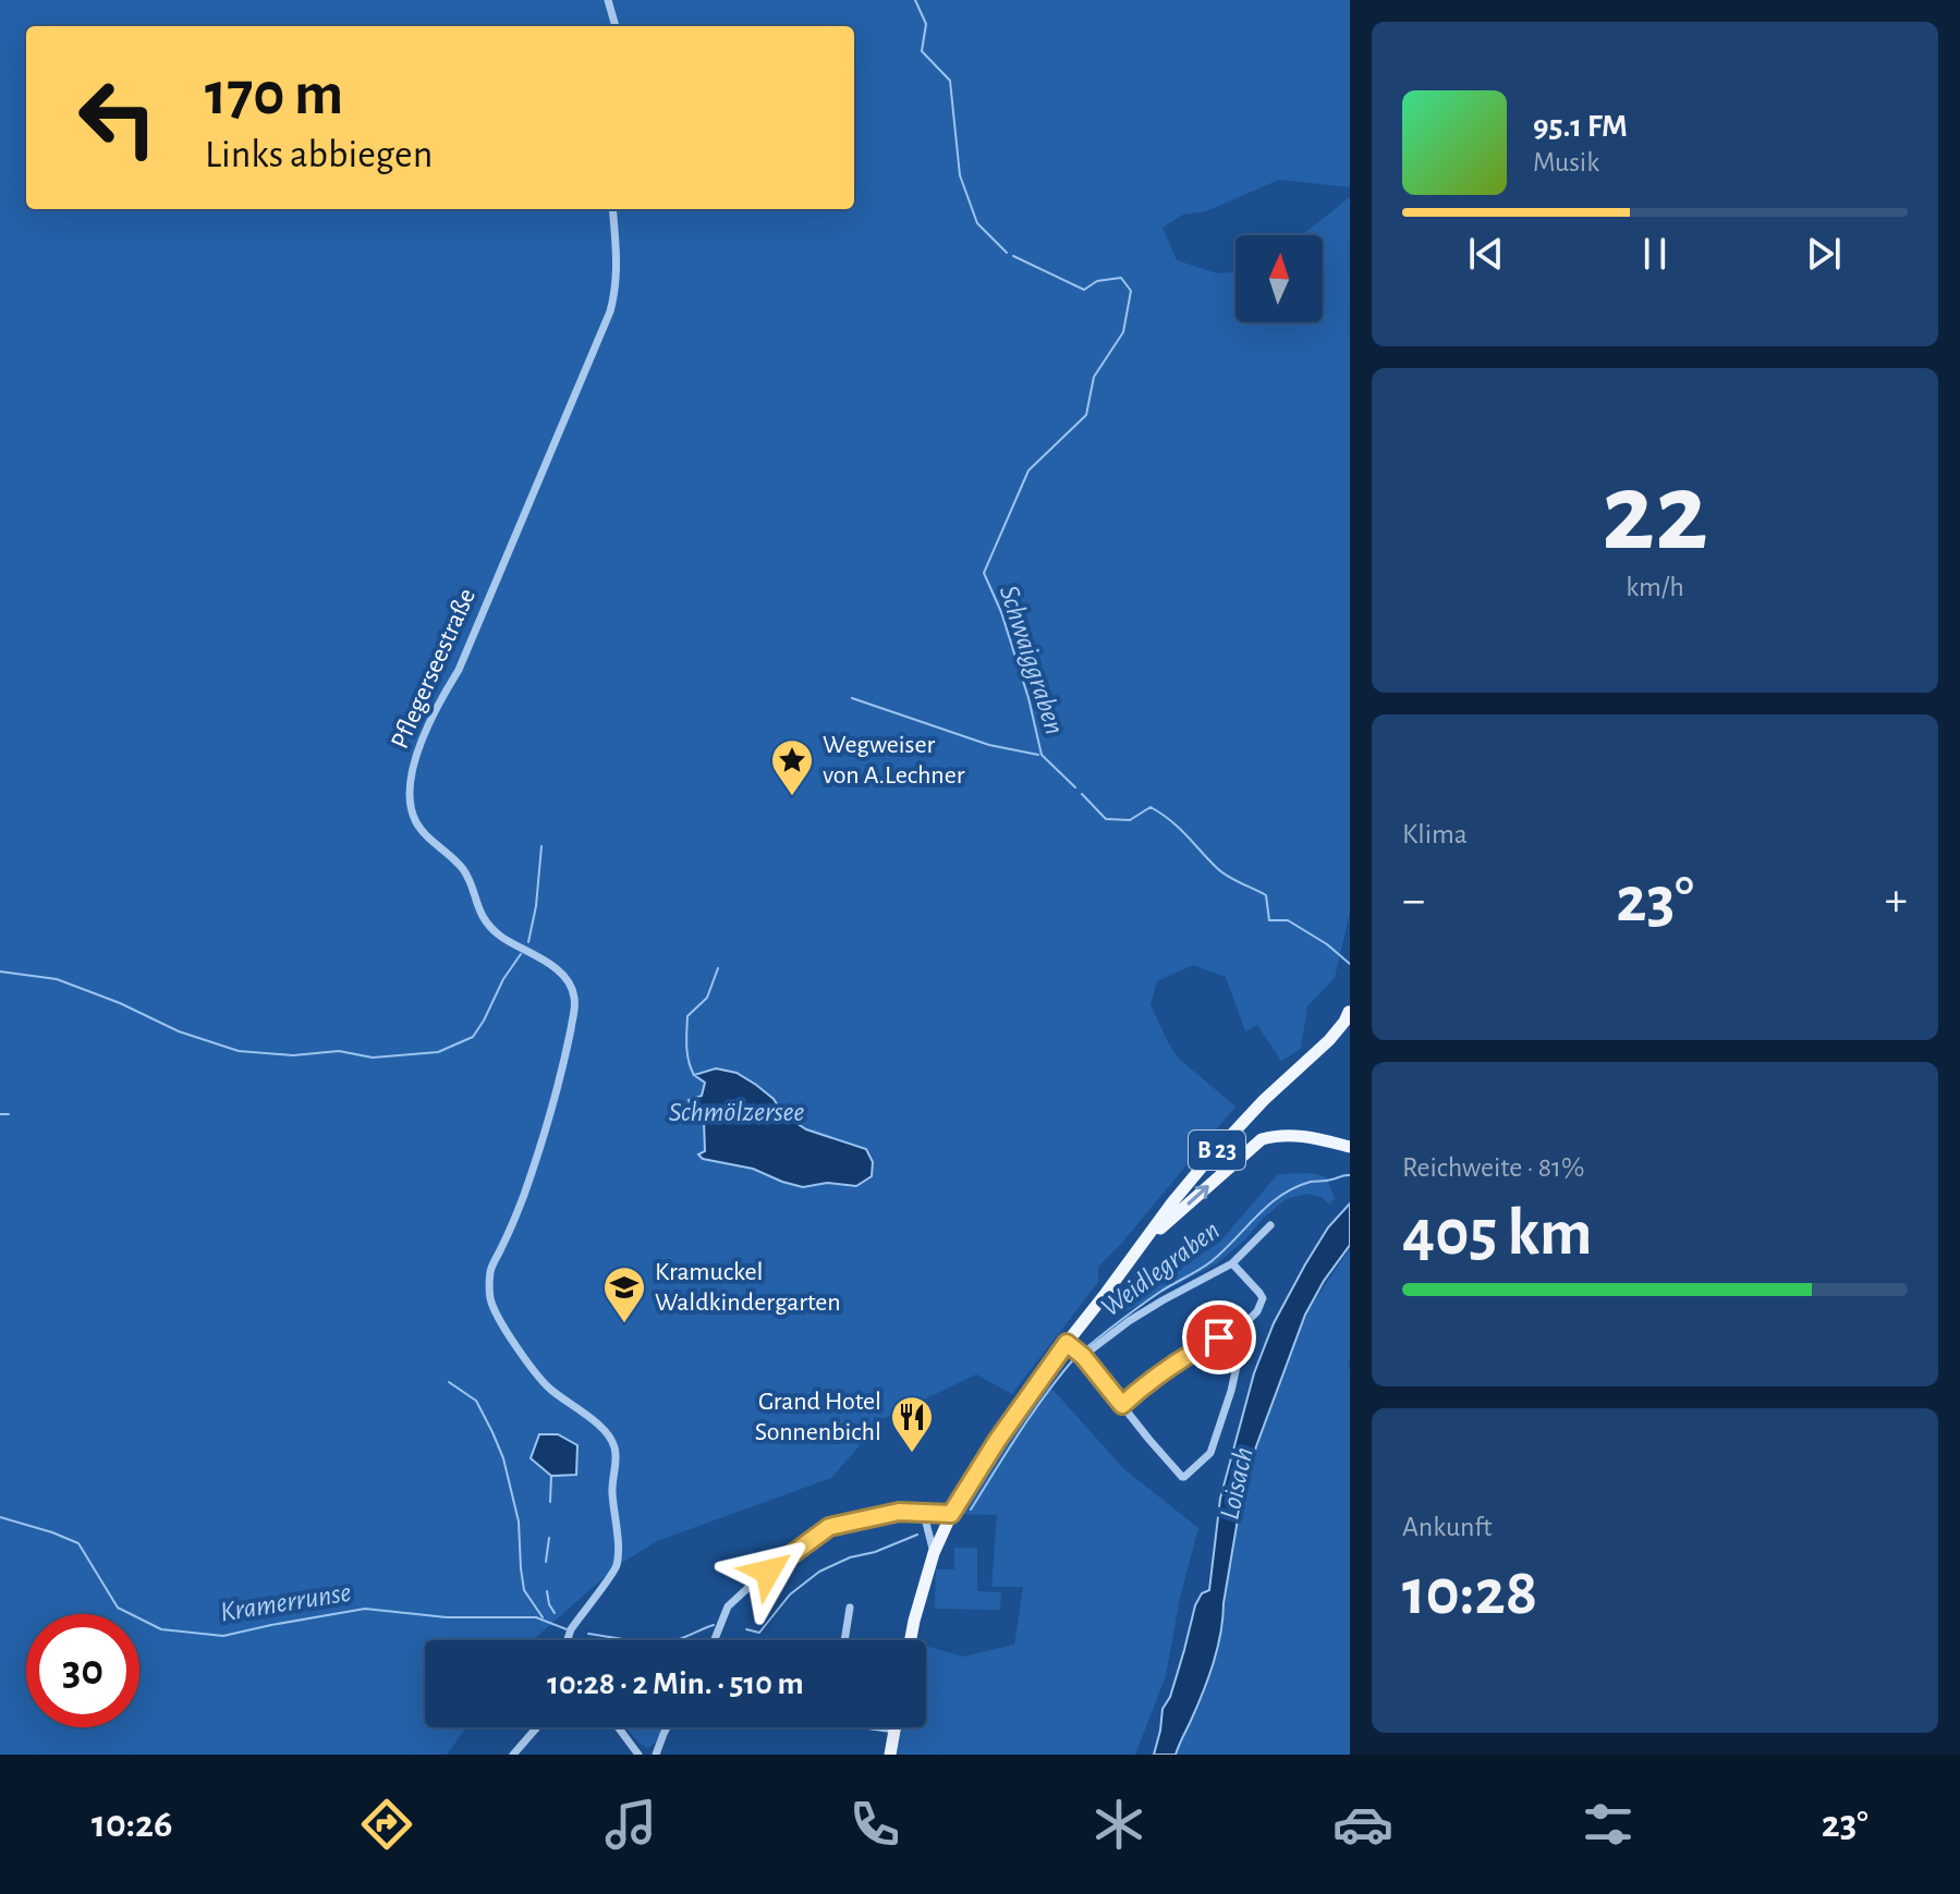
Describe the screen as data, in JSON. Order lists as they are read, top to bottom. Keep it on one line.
{"streets":{"main road":["B 23"],"street":["Pflegerseestraße"]},"water":["Schwaiggraben","Schmölzersee","Weidlegraben","Loisach","Kramerrunse"],"places":{"place":["Wegweiser von A.Lechner"],"school or university":["Kramuckel Waldkindergarten"],"restaurant":["Grand Hotel Sonnenbichl"]},"north":"top","page":{"turn":["170 m","Links abbiegen"],"song":["95.1 FM","Musik"],"tile":[["22","km/h"],"Klima",["Reichweite · 81%","405 km"],["Ankunft","10:28"]],"heat":["−","23°","+"],"limit":"30","trip":"10:28 · 2 Min. · 510 m","tabs":["10:26","23°"]}}
